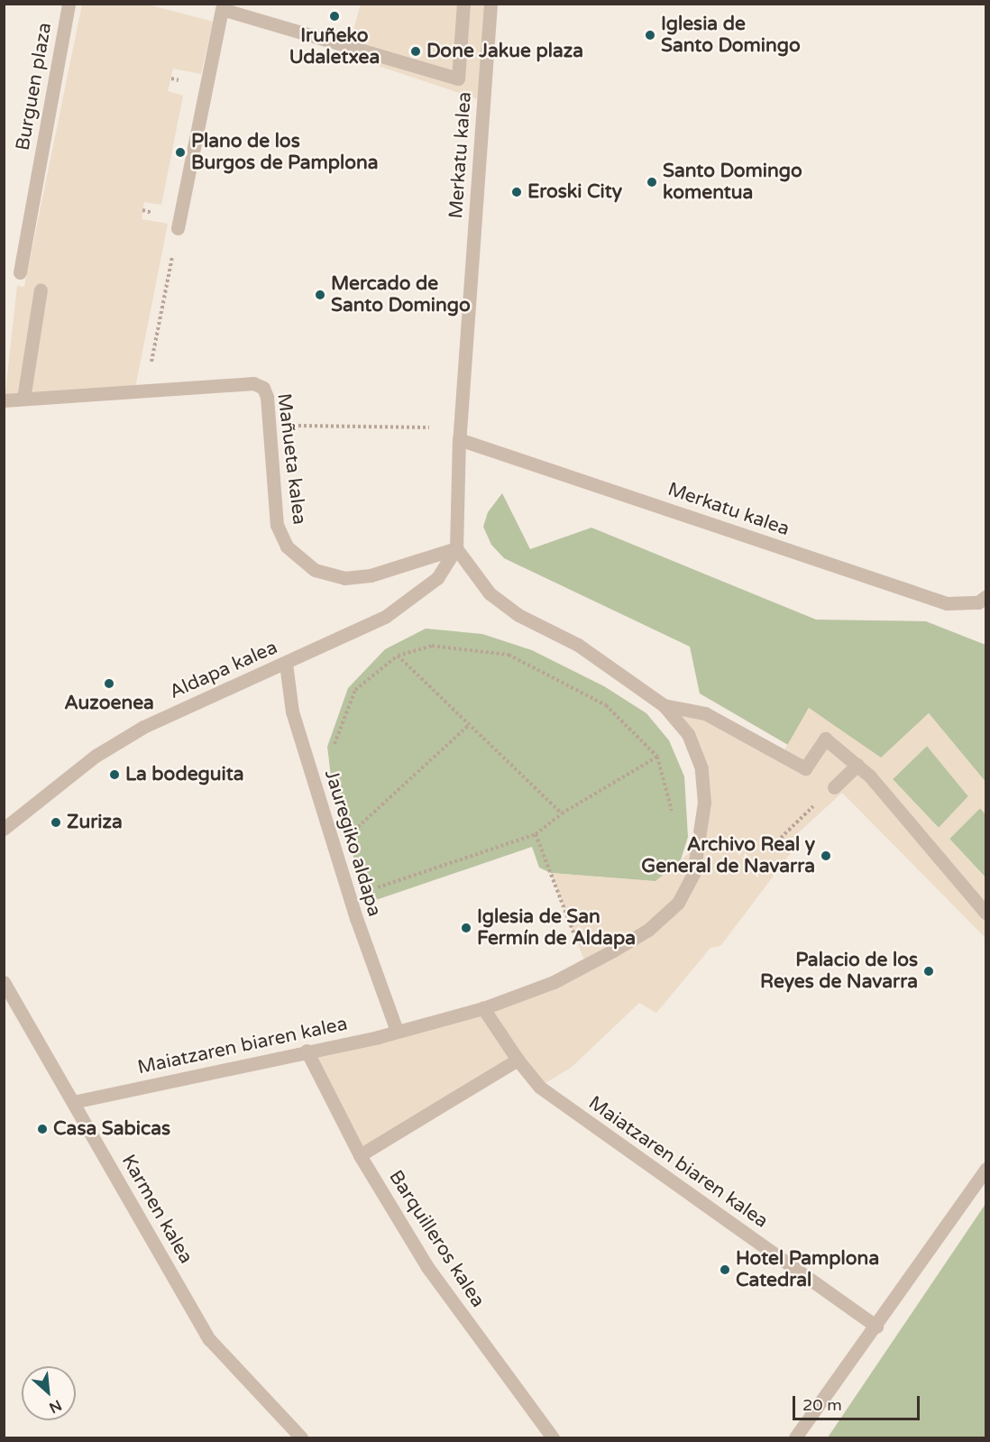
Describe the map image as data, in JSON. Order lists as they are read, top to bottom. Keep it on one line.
{"streets":{"street":["Burguen plaza","Merkatu kalea","Mañueta kalea","Aldapa kalea","Jauregiko aldapa","Maiatzaren biaren kalea","Karmen kalea","Barquilleros kalea"]},"crossings":[["Merkatu kalea","Mañueta kalea"],["Merkatu kalea","Aldapa kalea"],["Merkatu kalea","Maiatzaren biaren kalea"],["Mañueta kalea","Aldapa kalea"],["Mañueta kalea","Maiatzaren biaren kalea"],["Aldapa kalea","Jauregiko aldapa"],["Aldapa kalea","Maiatzaren biaren kalea"],["Jauregiko aldapa","Maiatzaren biaren kalea"],["Maiatzaren biaren kalea","Karmen kalea"],["Maiatzaren biaren kalea","Barquilleros kalea"]],"places":["Iruñeko Udaletxea","Iglesia de Santo Domingo","Done Jakue plaza","Plano de los Burgos de Pamplona","Santo Domingo komentua","Eroski City","Mercado de Santo Domingo","Auzoenea","La bodeguita","Zuriza","Archivo Real y General de Navarra","Iglesia de San Fermín de Aldapa","Palacio de los Reyes de Navarra","Casa Sabicas","Hotel Pamplona Catedral"],"scale_bar":"20 m","north":"bottom right"}
